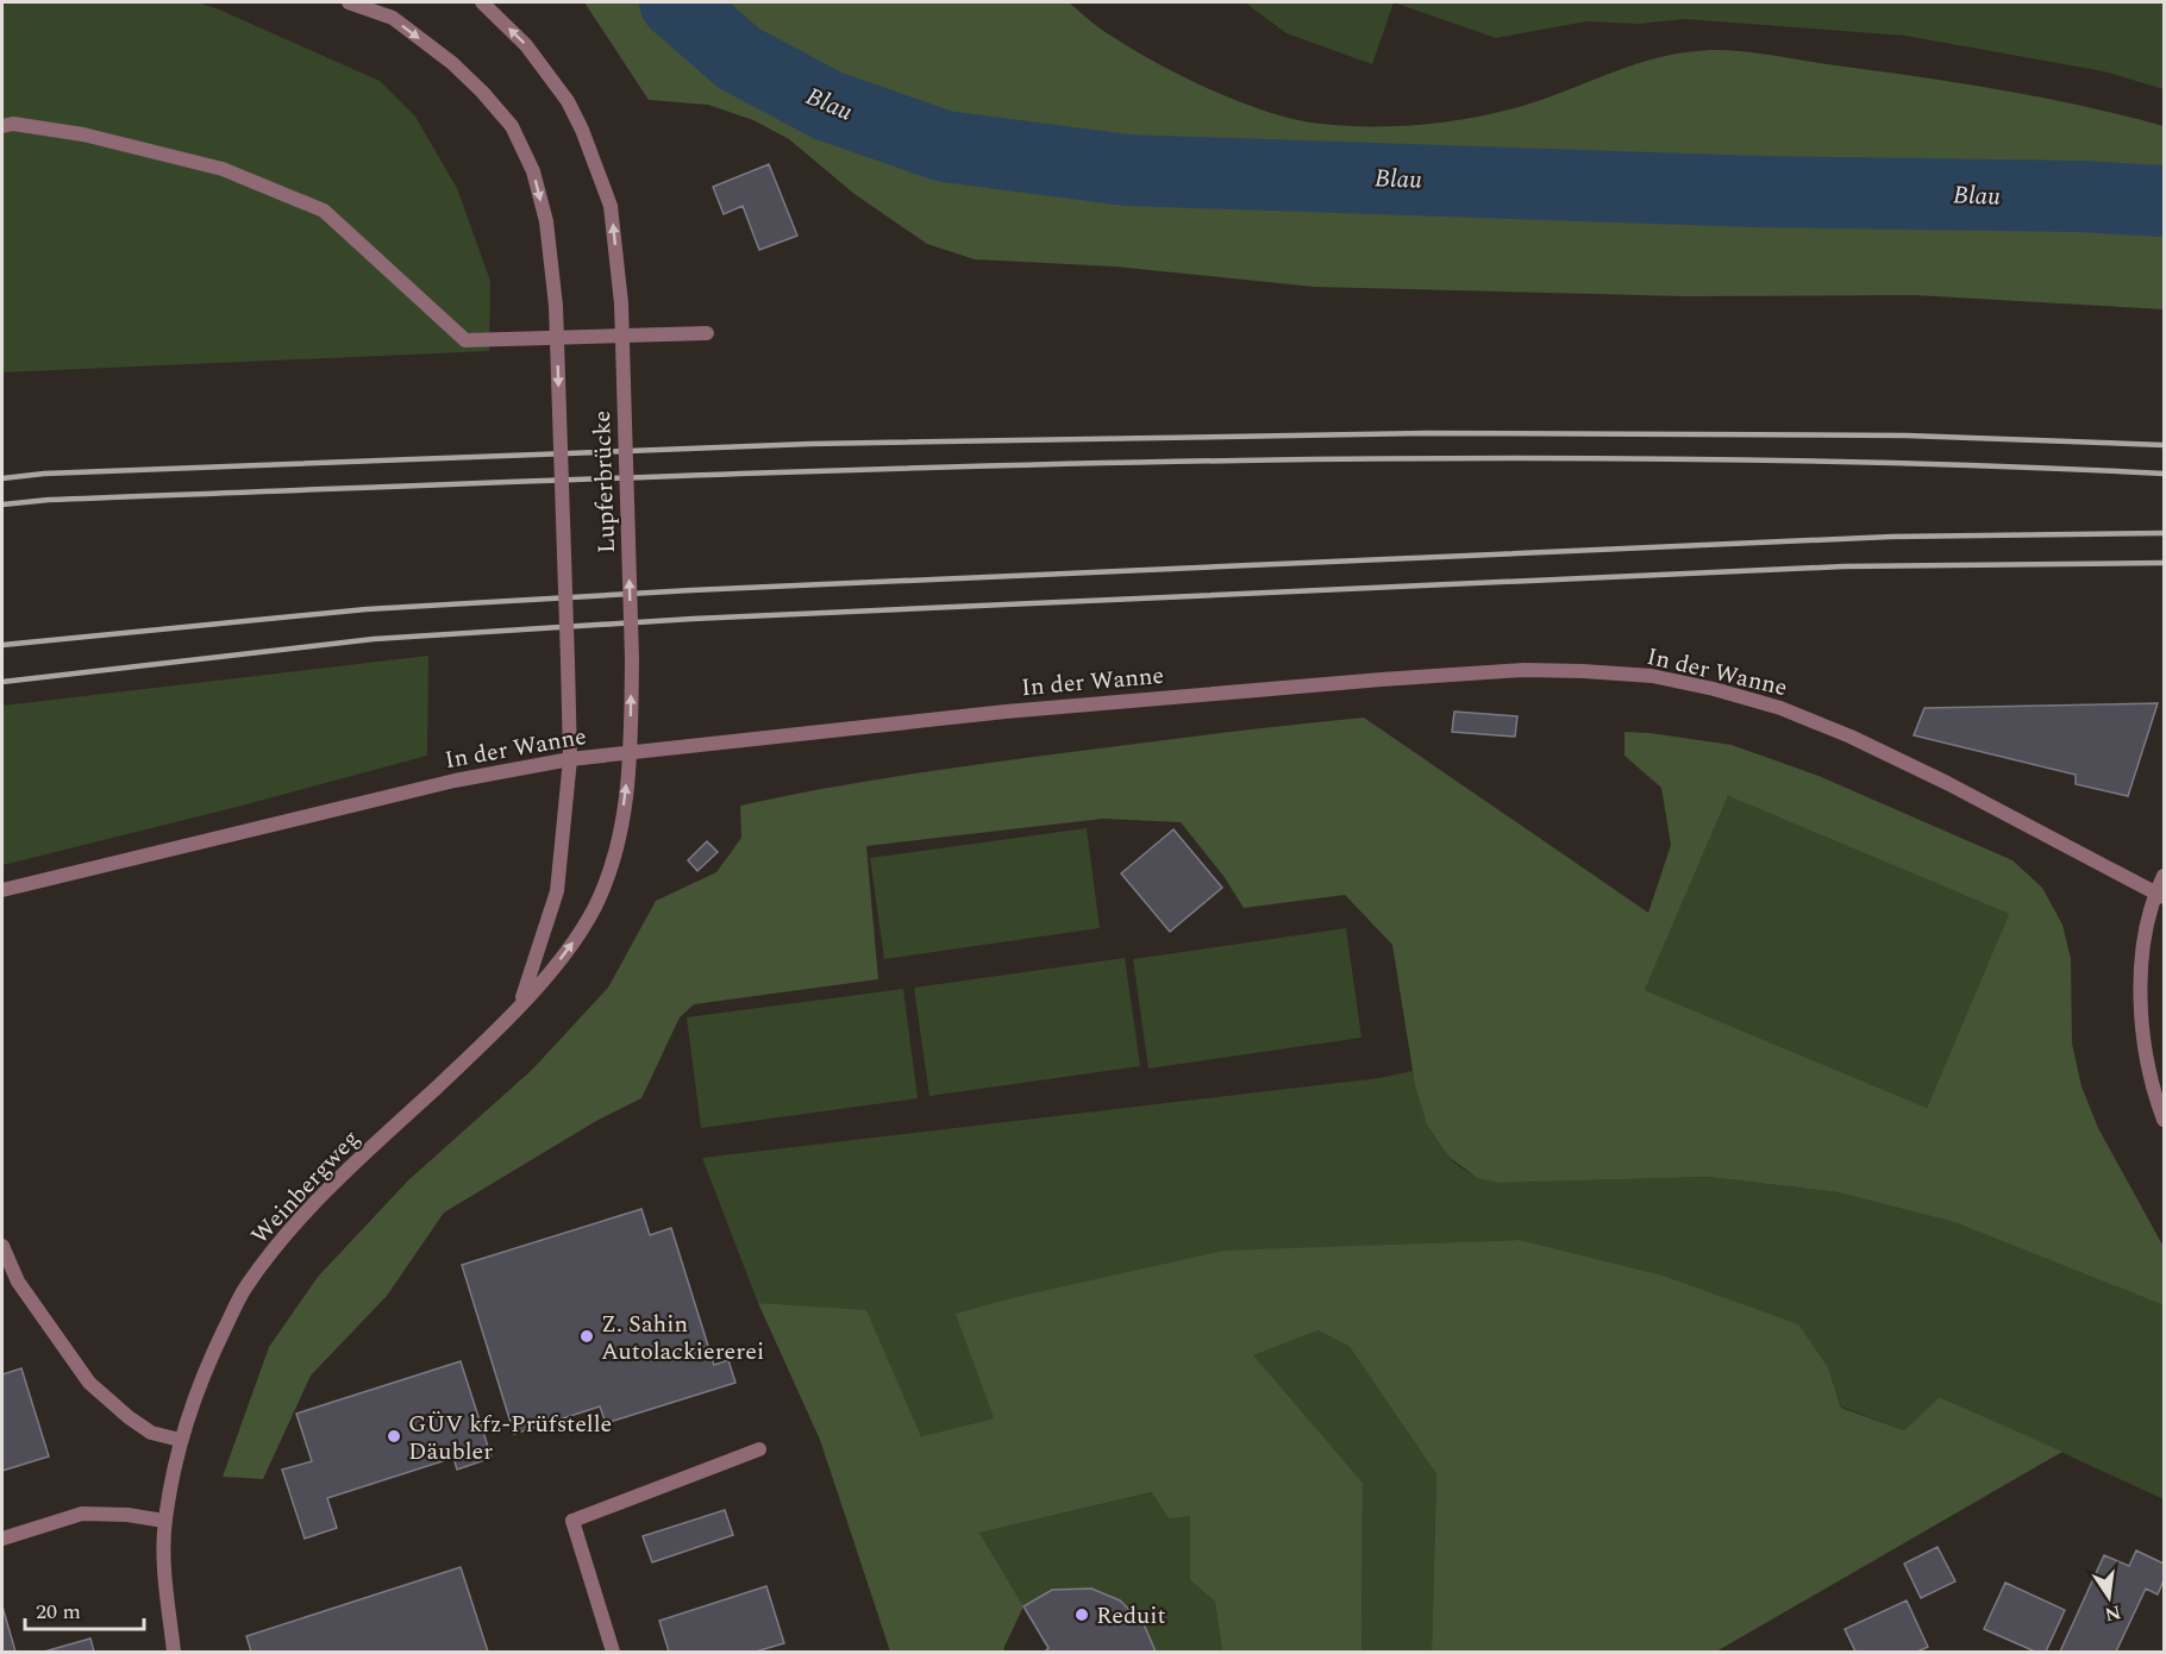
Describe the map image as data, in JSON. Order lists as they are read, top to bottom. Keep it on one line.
{"streets":{"street":["Lupferbrücke","In der Wanne","Weinbergweg"]},"crossings":[["Lupferbrücke","In der Wanne"],["Lupferbrücke","Weinbergweg"],["In der Wanne","Weinbergweg"]],"water":["Blau"],"places":["Z. Sahin Autolackiererei","GÜV kfz-Prüfstelle Däubler","Reduit"],"scale_bar":"20 m","north":"bottom"}
